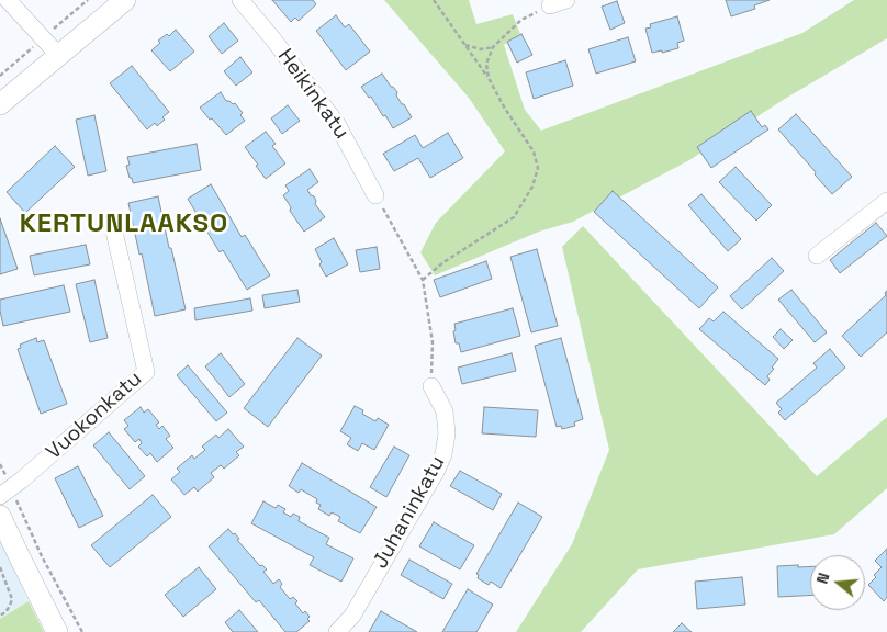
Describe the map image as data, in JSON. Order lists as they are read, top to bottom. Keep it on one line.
{"streets":{"street":["Heikinkatu","Vuokonkatu","Juhaninkatu"]},"districts":["KERTUNLAAKSO"],"north":"left"}
